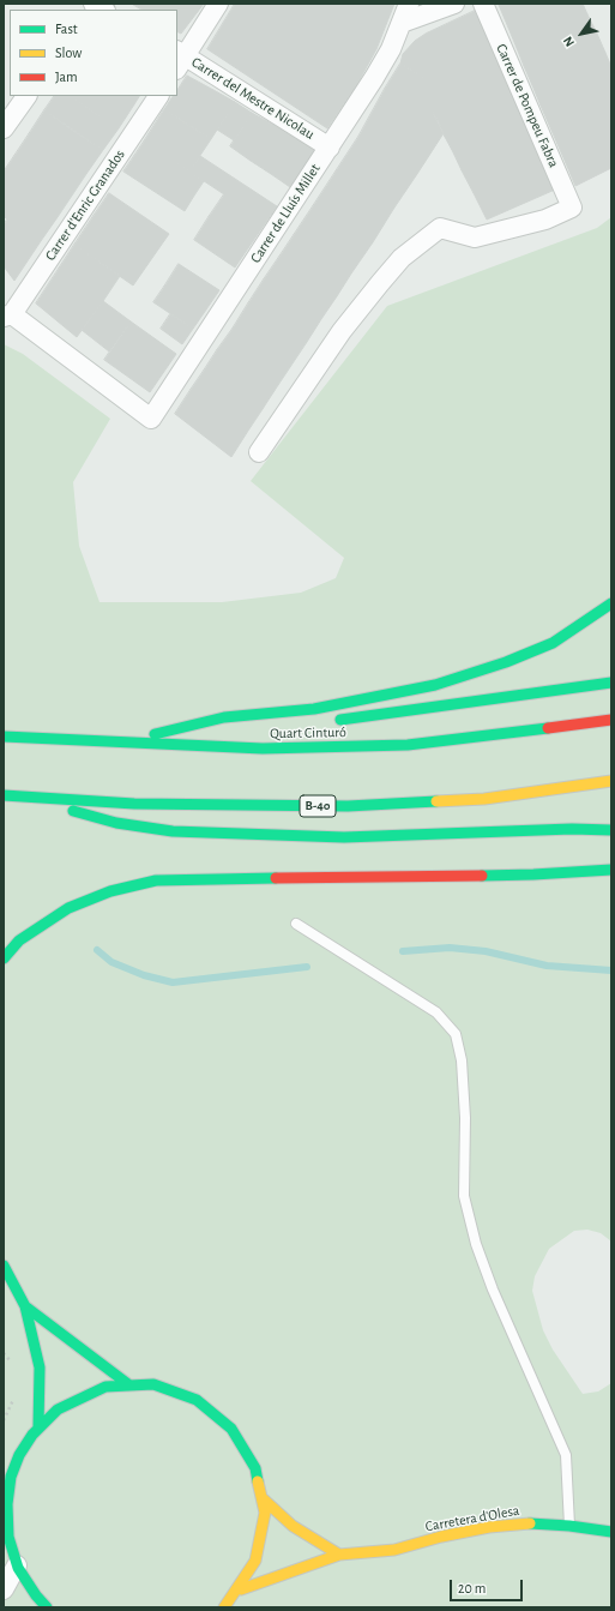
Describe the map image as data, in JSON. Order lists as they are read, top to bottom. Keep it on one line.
{"streets":{"main road":["Quart Cinturó","B-40","Carretera d'Olesa"],"street":["Carrer del Mestre Nicolau","Carrer de Pompeu Fabra","Carrer d'Enric Granados","Carrer de Lluís Millet"]},"crossings":[["Carrer del Mestre Nicolau","Carrer de Lluís Millet"],["Carrer d'Enric Granados","Carrer de Lluís Millet"]],"legend":["Fast","Slow","Jam"],"scale_bar":"20 m","north":"bottom left"}
